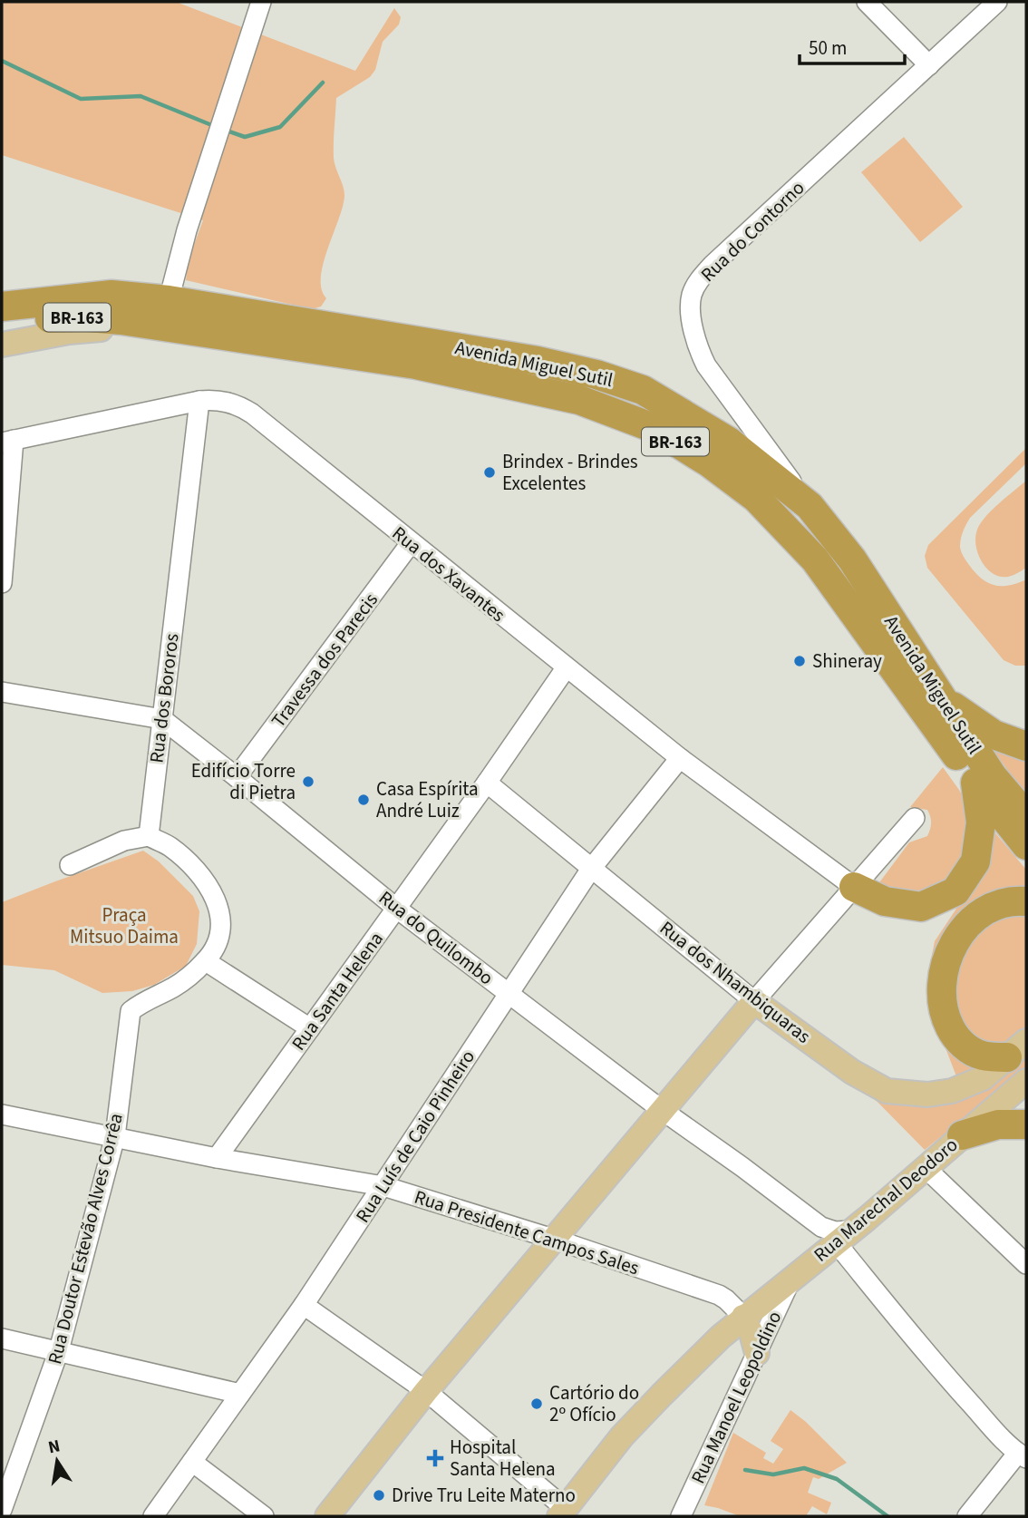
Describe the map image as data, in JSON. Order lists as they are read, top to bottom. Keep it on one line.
{"streets":{"highway":["BR-163","Avenida Miguel Sutil"],"main road":["Rua dos Nhambiquaras","Rua Marechal Deodoro"],"street":["Rua do Contorno","Rua dos Xavantes","Travessa dos Parecis","Rua dos Bororos","Rua do Quilombo","Rua Santa Helena","Rua Luís de Caio Pinheiro","Rua Presidente Campos Sales","Rua Doutor Estevão Alves Corrêa","Rua Manoel Leopoldino"]},"crossings":[["Rua do Contorno","Avenida Miguel Sutil"],["Rua dos Xavantes","Travessa dos Parecis"],["Rua dos Xavantes","Rua dos Bororos"],["Rua dos Xavantes","Rua Santa Helena"],["Rua dos Xavantes","Rua Luís de Caio Pinheiro"],["Travessa dos Parecis","Rua do Quilombo"],["Rua dos Bororos","Rua do Quilombo"],["Rua do Quilombo","Rua Santa Helena"],["Rua do Quilombo","Rua Luís de Caio Pinheiro"],["Rua do Quilombo","Rua Marechal Deodoro"],["Rua dos Nhambiquaras","Rua Santa Helena"],["Rua dos Nhambiquaras","Rua Luís de Caio Pinheiro"],["Rua Santa Helena","Rua Presidente Campos Sales"],["Rua Luís de Caio Pinheiro","Rua Presidente Campos Sales"],["Rua Marechal Deodoro","Rua Presidente Campos Sales"],["Rua Marechal Deodoro","Rua Manoel Leopoldino"],["Rua Presidente Campos Sales","Rua Doutor Estevão Alves Corrêa"]],"parks":["Praça Mitsuo Daima"],"places":{"other":["Brindex - Brindes Excelentes","Shineray","Edifício Torre di Pietra","Casa Espírita André Luiz","Cartório do 2º Ofício","Drive Tru Leite Materno"],"health":["Hospital Santa Helena"]},"scale_bar":"50 m","north":"top"}
